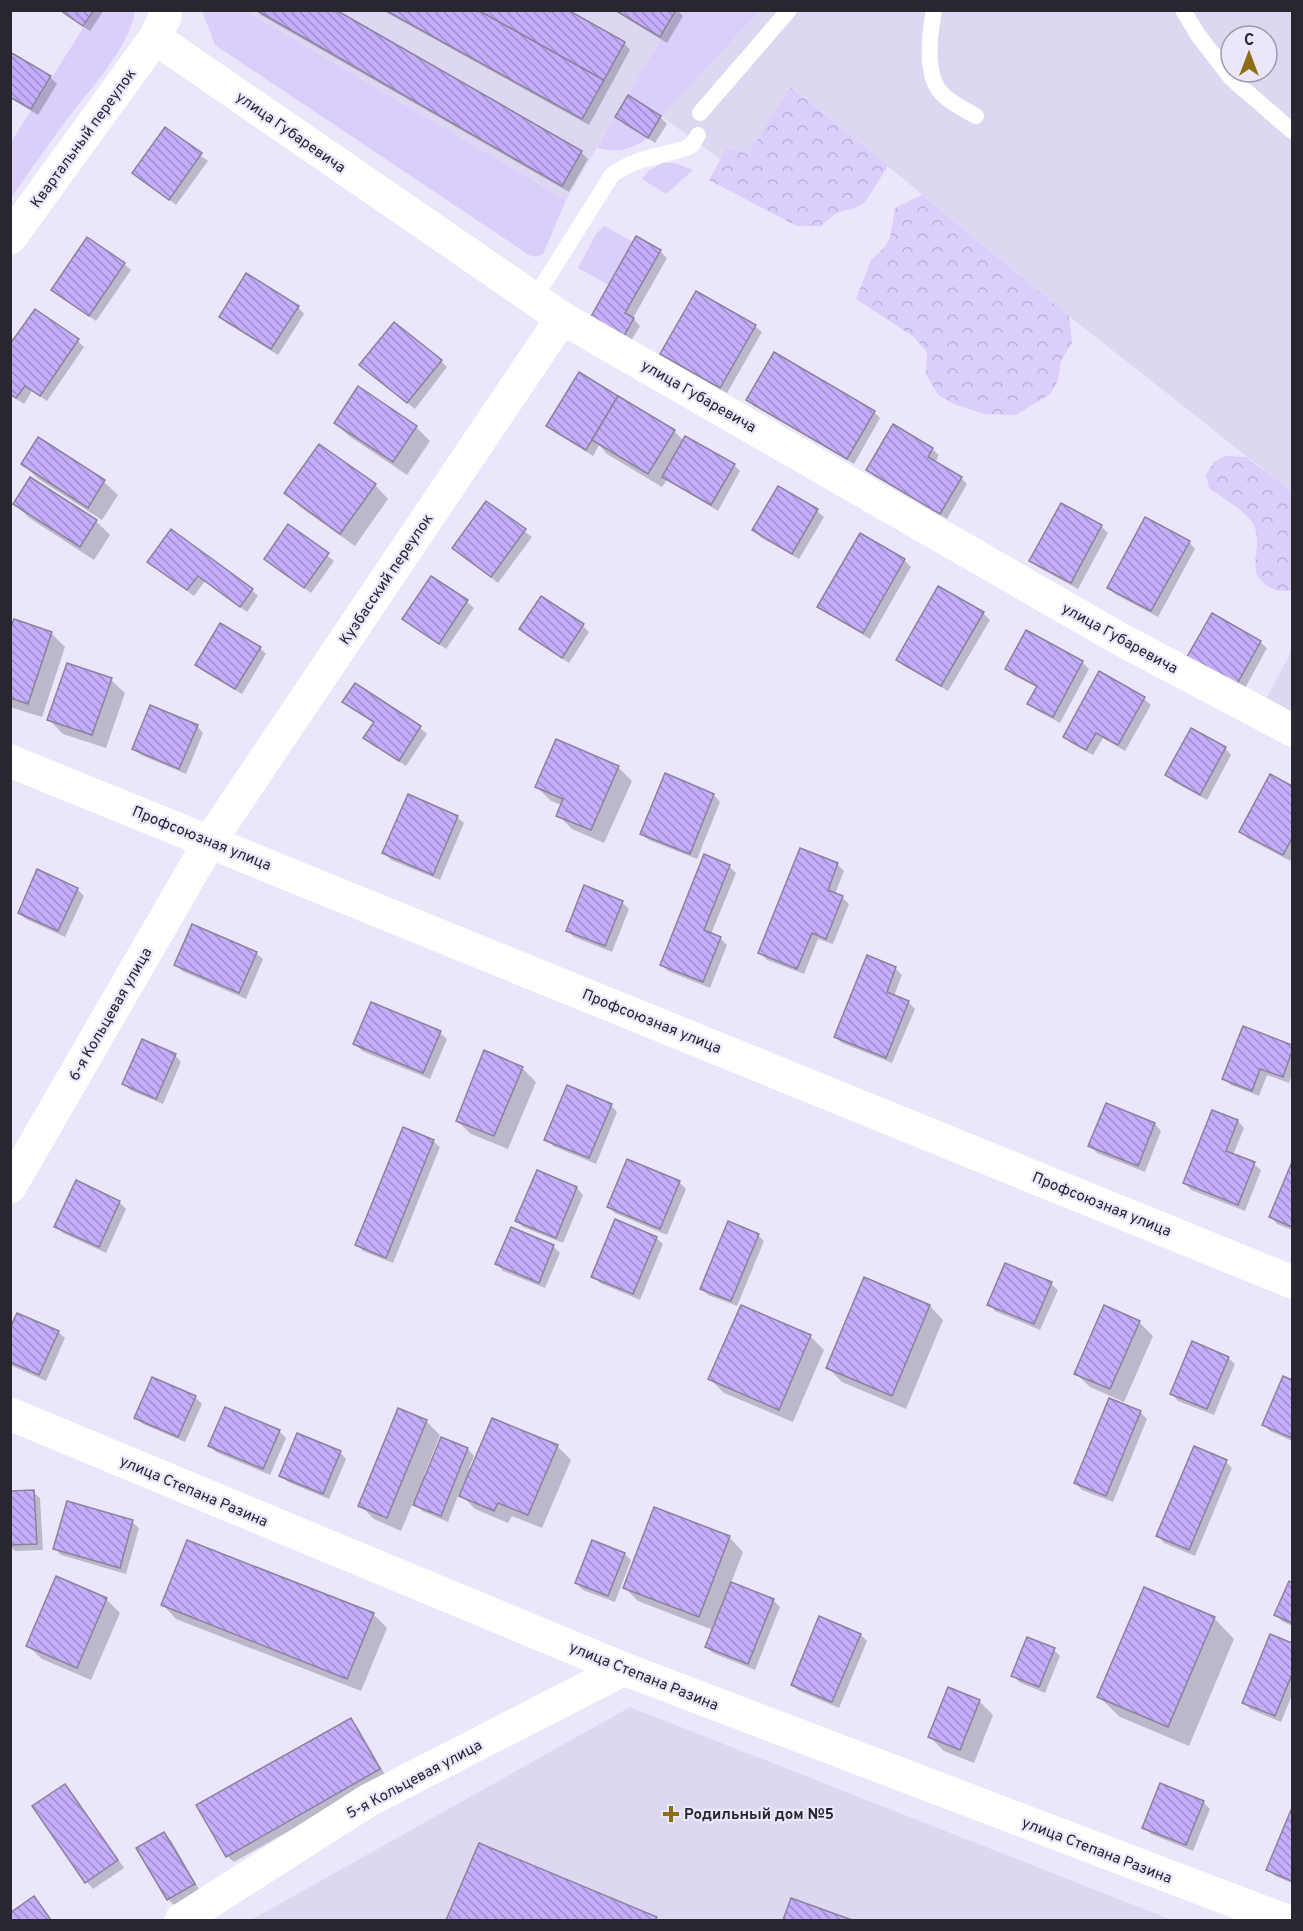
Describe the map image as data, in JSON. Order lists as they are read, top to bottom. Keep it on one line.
{"streets":{"street":["улица Губаревича","Квартальный переулок","Кузбасский переулок","Профсоюзная улица","6-я Кольцевая улица","улица Степана Разина","5-я Кольцевая улица"]},"crossings":[["улица Губаревича","Квартальный переулок"],["улица Губаревича","Кузбасский переулок"],["Кузбасский переулок","Профсоюзная улица"],["Кузбасский переулок","6-я Кольцевая улица"],["Профсоюзная улица","6-я Кольцевая улица"],["улица Степана Разина","5-я Кольцевая улица"]],"places":{"health":["Родильный дом №5"]},"north":"top"}
